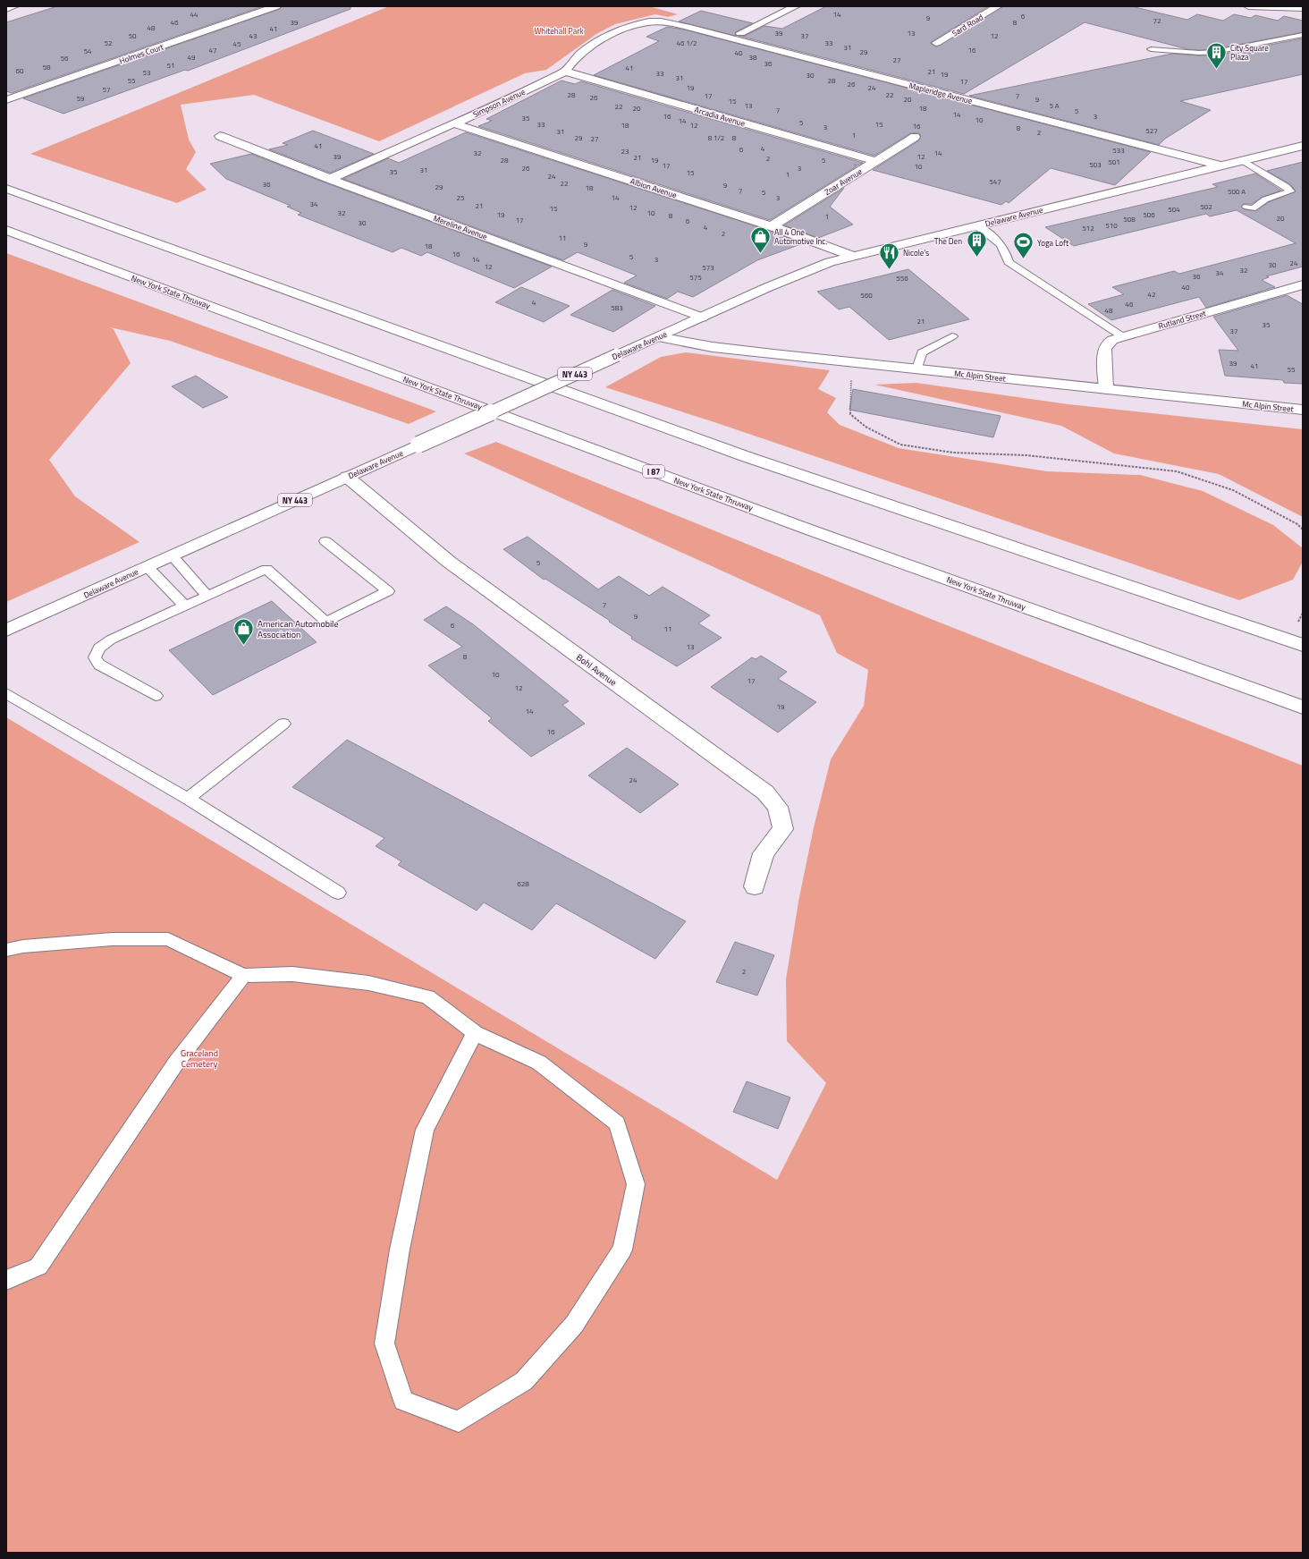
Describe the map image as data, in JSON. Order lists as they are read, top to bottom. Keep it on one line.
{"streets":{"main road":["Sard Road","Holmes Court","Mapleridge Avenue","Simpson Avenue","Arcadia Avenue","Zoar Avenue","Albion Avenue","Delaware Avenue","Mereline Avenue","New York State Thruway","Rutland Street","NY 443","Mc Alpin Street","I 87","Bohl Avenue"]},"crossings":[["Mapleridge Avenue","Simpson Avenue"],["Mapleridge Avenue","Delaware Avenue"],["Simpson Avenue","Arcadia Avenue"],["Simpson Avenue","Albion Avenue"],["Simpson Avenue","Mereline Avenue"],["Arcadia Avenue","Zoar Avenue"],["Zoar Avenue","Albion Avenue"],["Albion Avenue","Delaware Avenue"],["Delaware Avenue","Mereline Avenue"],["Delaware Avenue","Mc Alpin Street"],["Delaware Avenue","Bohl Avenue"],["Rutland Street","Mc Alpin Street"]],"parks":["Whitehall Park","Graceland Cemetery"],"places":{"building":["City Square Plaza","The Den"],"shop":["All 4 One Automotive Inc.","American Automobile Association"],"sports":["Yoga Loft"],"restaurant":["Nicole's"]},"house_numbers":["44","14","6","9","72","46","39","8","48","41","39","13","50","43","37","12","52","46 1/2","33","45","31","47","16","54","29","40","49","38","56","27","36","51","58","41","60","21","53","33","19","30","31","55","28","17","26","19","24","57","28","22","17","7","26","59","20","9","15","13","5 A","22","20","18","7","5","14","16","3","35","10","14","5","33","15","18","12","16","3","8","527","31","2","1","29","8 1/2","8","27","41","4","6","533","23","32","14","39","12","21","2","28","19","5","501","503","17","10","26","3","31","35","15","1","24","547","22","36","9","29","18","7","500 A","5","25","14","3","34","21","502","12","15","504","32","10","19","506","8","1","20","508","17","6","30","510","4","512","2","11","9","18","16","5","14","3","24","30","12","573","32","34","36","575","556","40","42","560","4","46","583","48","21","35","37","39","41","55","5","7","9","6","11","13","8","10","17","12","19","14","16","24","628","2"]}
